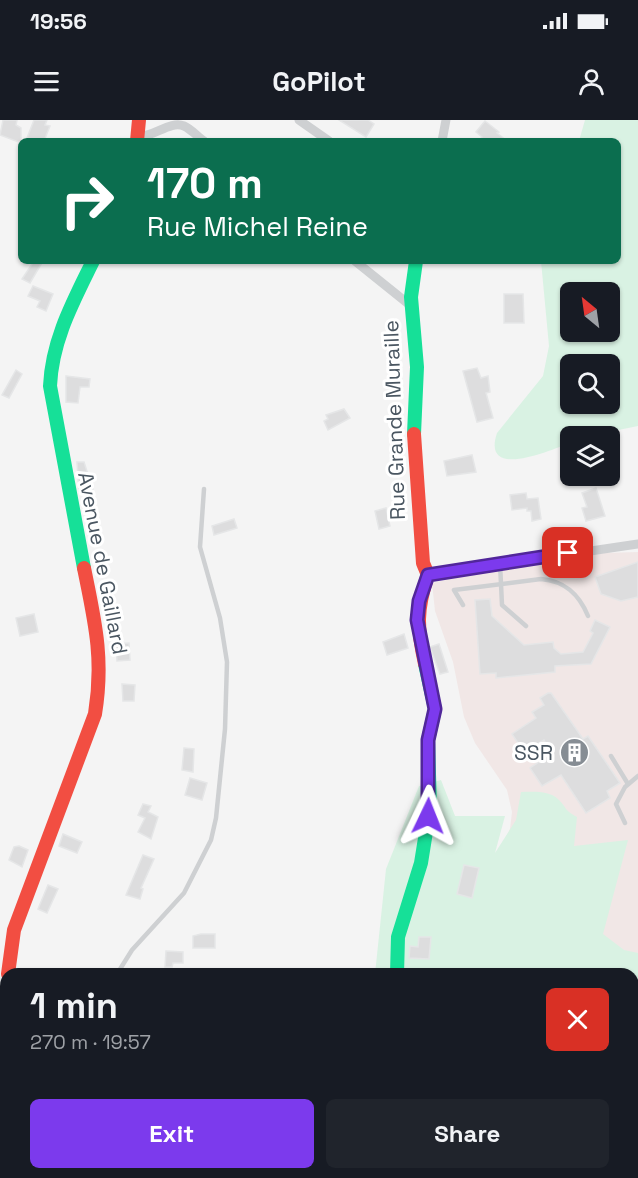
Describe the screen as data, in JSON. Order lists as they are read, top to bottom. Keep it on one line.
{"streets":{"street":["Rue Grande Muraille","Avenue de Gaillard"]},"places":{"building":["SSR"]},"north":"top left","page":{"status":"19:56","header":"GoPilot","turn":["170 m","Rue Michel Reine"],"heading":["1 min","270 m · 19:57"],"buttons":["Exit","Share"]}}
